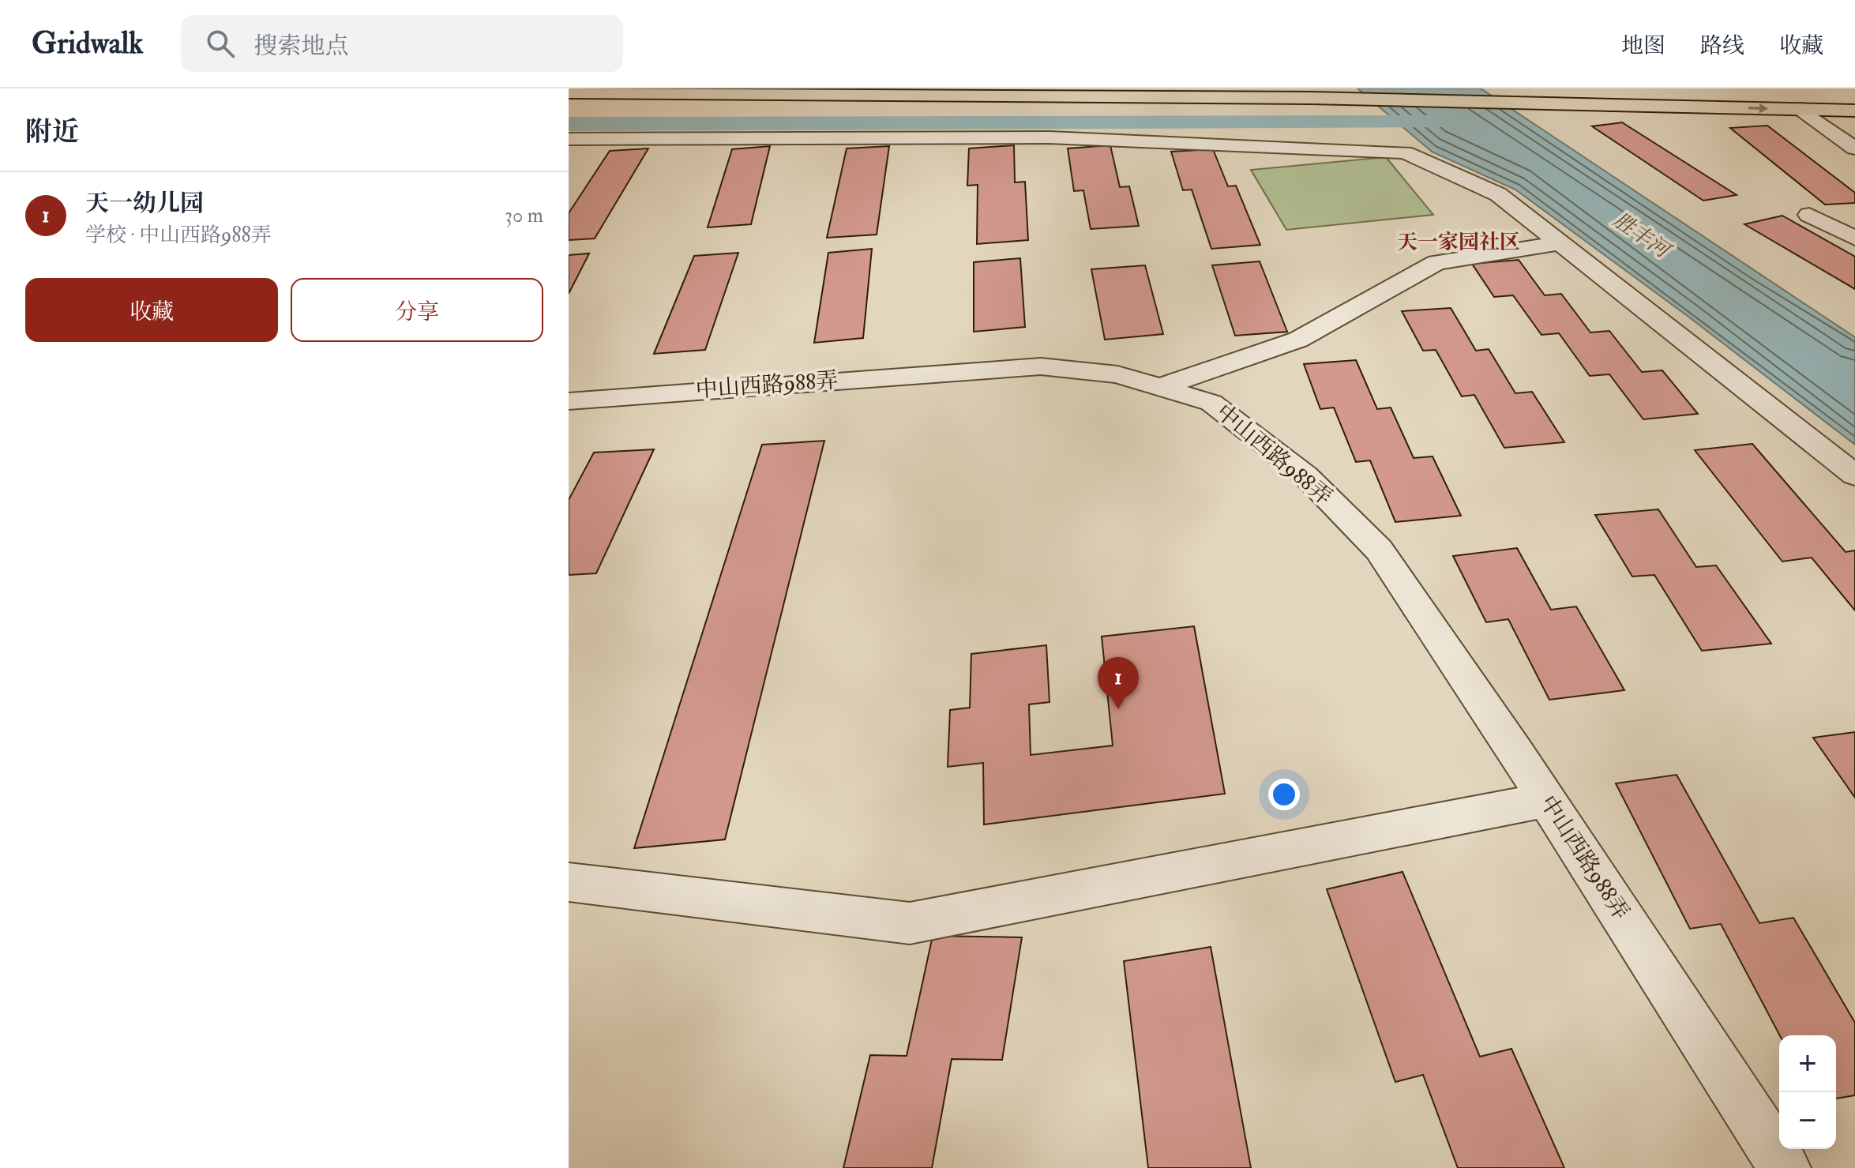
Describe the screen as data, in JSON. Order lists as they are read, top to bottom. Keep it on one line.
{"streets":{"street":["中山西路988弄"]},"districts":["天一家园社区"],"water":["胜丰河"],"page":{"header":"Gridwalk","search":"搜索地点","nav":["地图","路线","收藏"],"heading":"附近","list":[{"mark":"1","name":"天一幼儿园","note":"学校 · 中山西路988弄","value":"30 m"}],"buttons":["收藏","分享"],"pins":"1","map_buttons":["+","−"]}}
